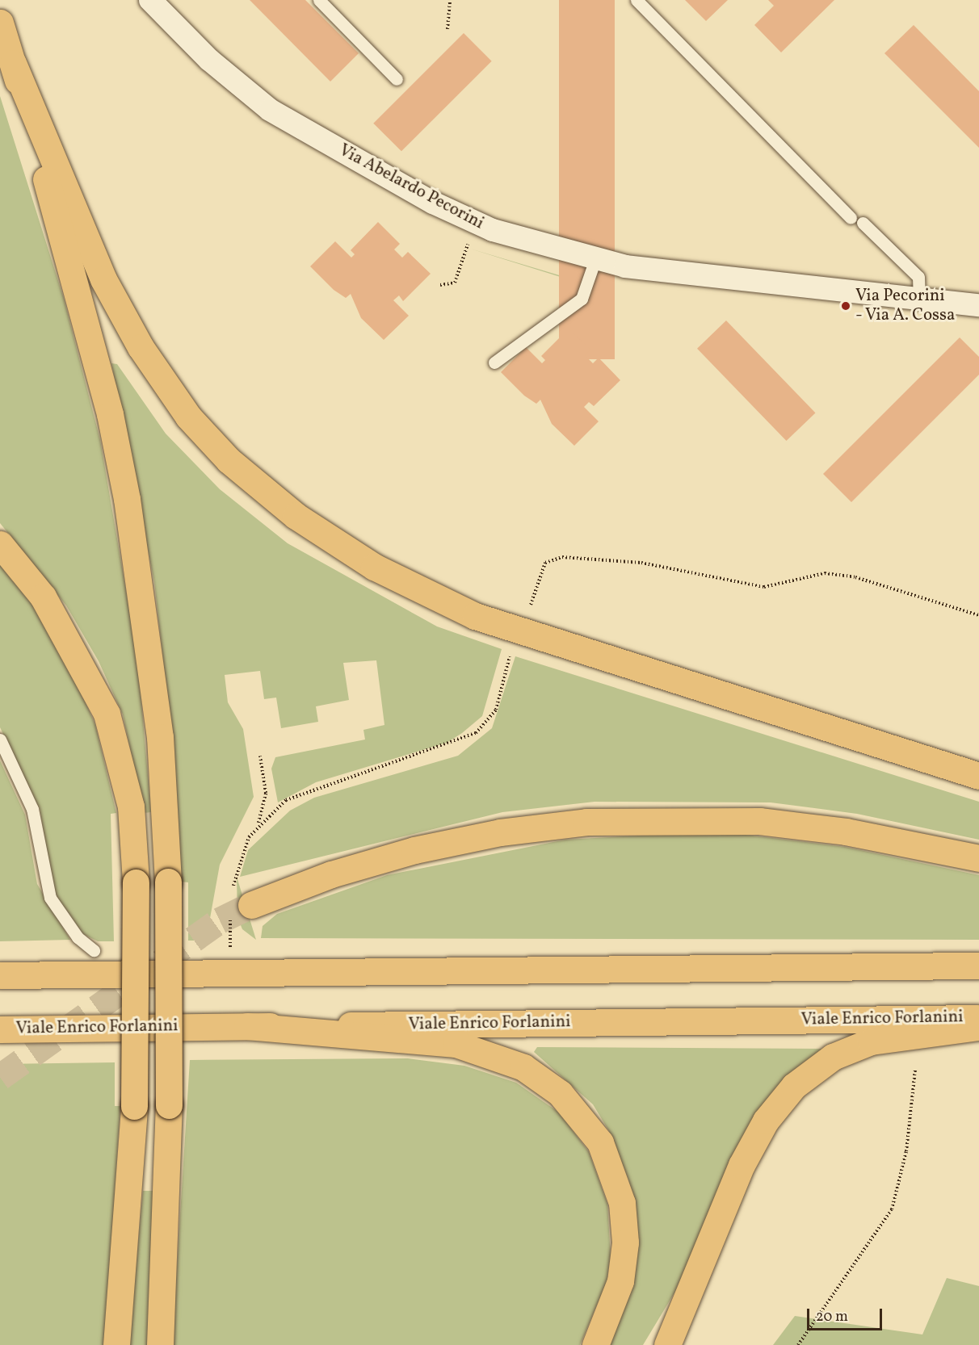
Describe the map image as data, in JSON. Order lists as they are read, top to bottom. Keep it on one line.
{"streets":{"main road":["Viale Enrico Forlanini"],"street":["Via Abelardo Pecorini"]},"places":["Via Pecorini - Via A. Cossa"],"scale_bar":"20 m"}
